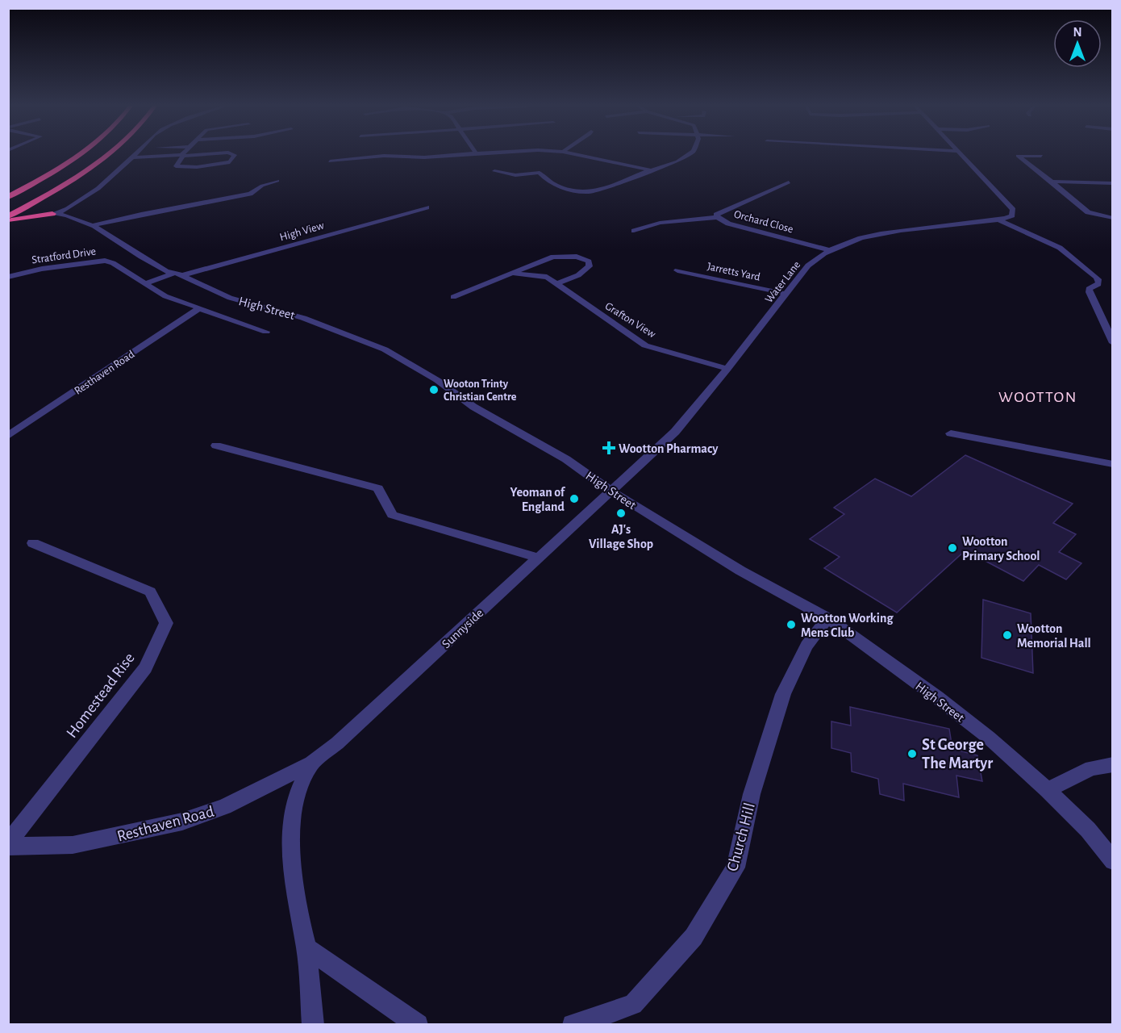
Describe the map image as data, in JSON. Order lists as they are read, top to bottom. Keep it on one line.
{"streets":{"street":["Orchard Close","High View","Stratford Drive","Jarretts Yard","Water Lane","High Street","Grafton View","Resthaven Road","Sunnyside","Homestead Rise","Church Hill"]},"crossings":[["Orchard Close","Water Lane"],["High View","High Street"],["Stratford Drive","Resthaven Road"],["Jarretts Yard","Water Lane"],["Water Lane","High Street"],["Water Lane","Grafton View"],["Water Lane","Sunnyside"],["High Street","Sunnyside"],["High Street","Church Hill"],["Resthaven Road","Sunnyside"],["Resthaven Road","Homestead Rise"]],"districts":["WOOTTON"],"places":{"other":["Wooton Trinty Christian Centre","Yeoman of England","AJ's Village Shop","Wootton Primary School","Wootton Working Mens Club","Wootton Memorial Hall","St George The Martyr"],"health":["Wootton Pharmacy"]},"north":"top"}
